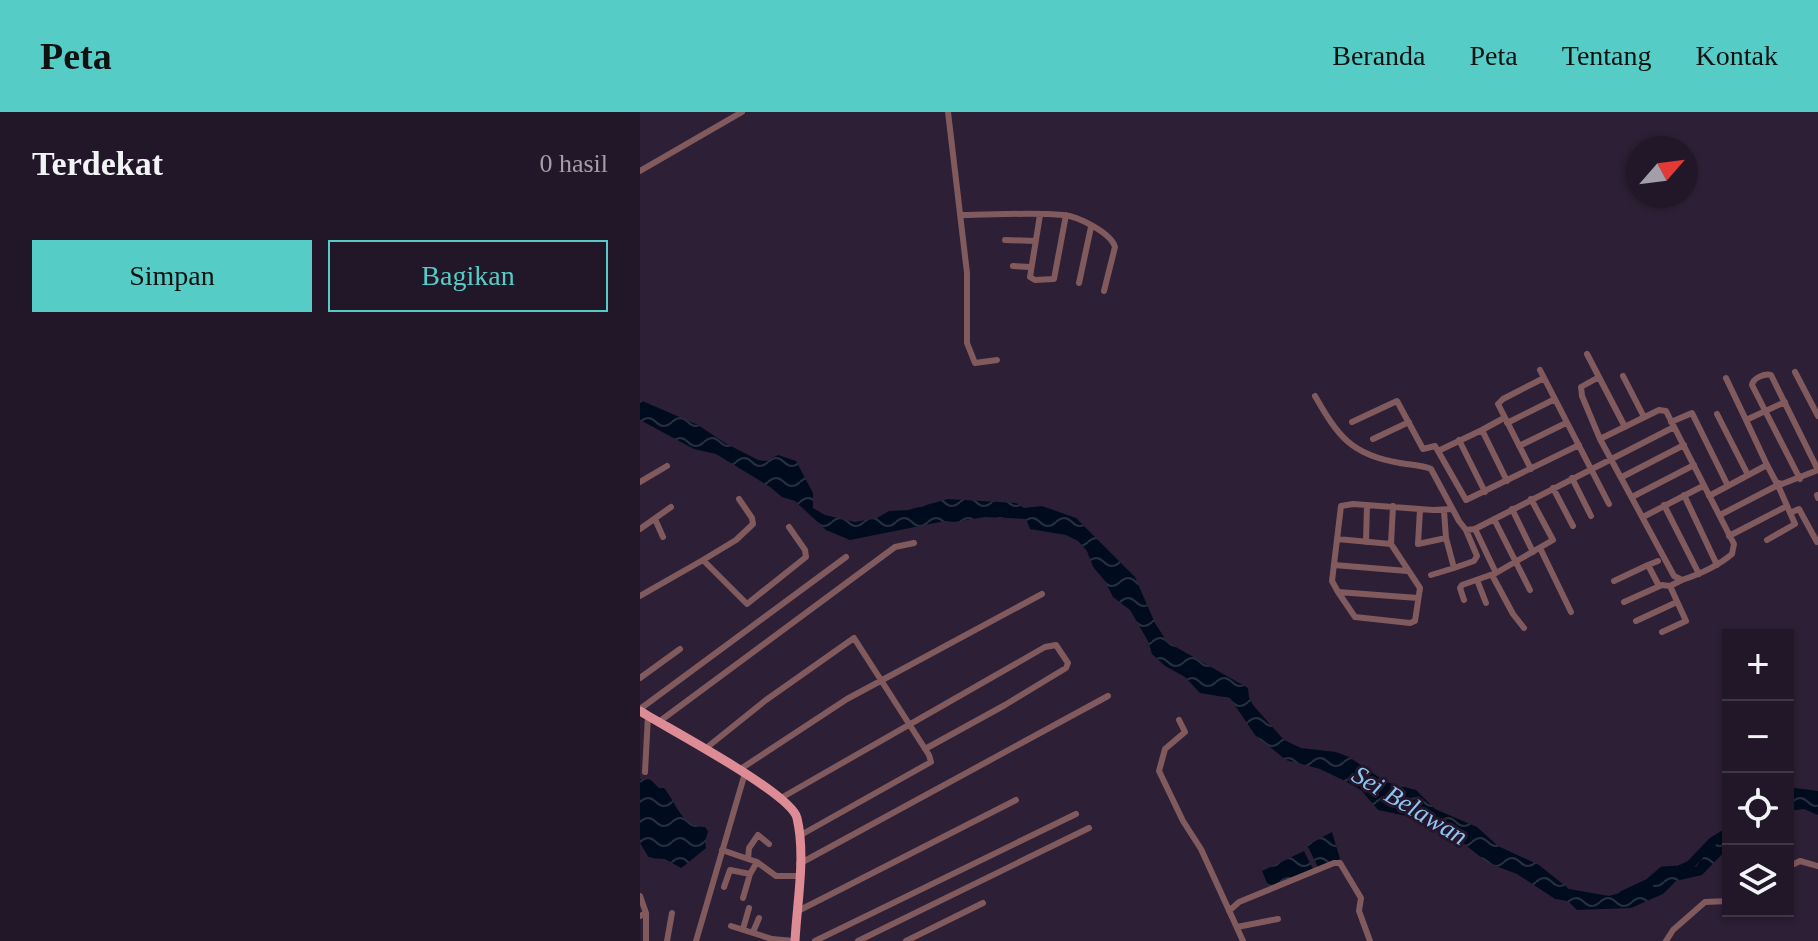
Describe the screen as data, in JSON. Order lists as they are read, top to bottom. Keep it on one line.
{"water":["Sei Belawan"],"north":"top right","page":{"header":"Peta","nav":["Beranda","Peta","Tentang","Kontak"],"heading":["Terdekat","0 hasil"],"buttons":["Simpan","Bagikan"],"map_buttons":["+","−"]}}
